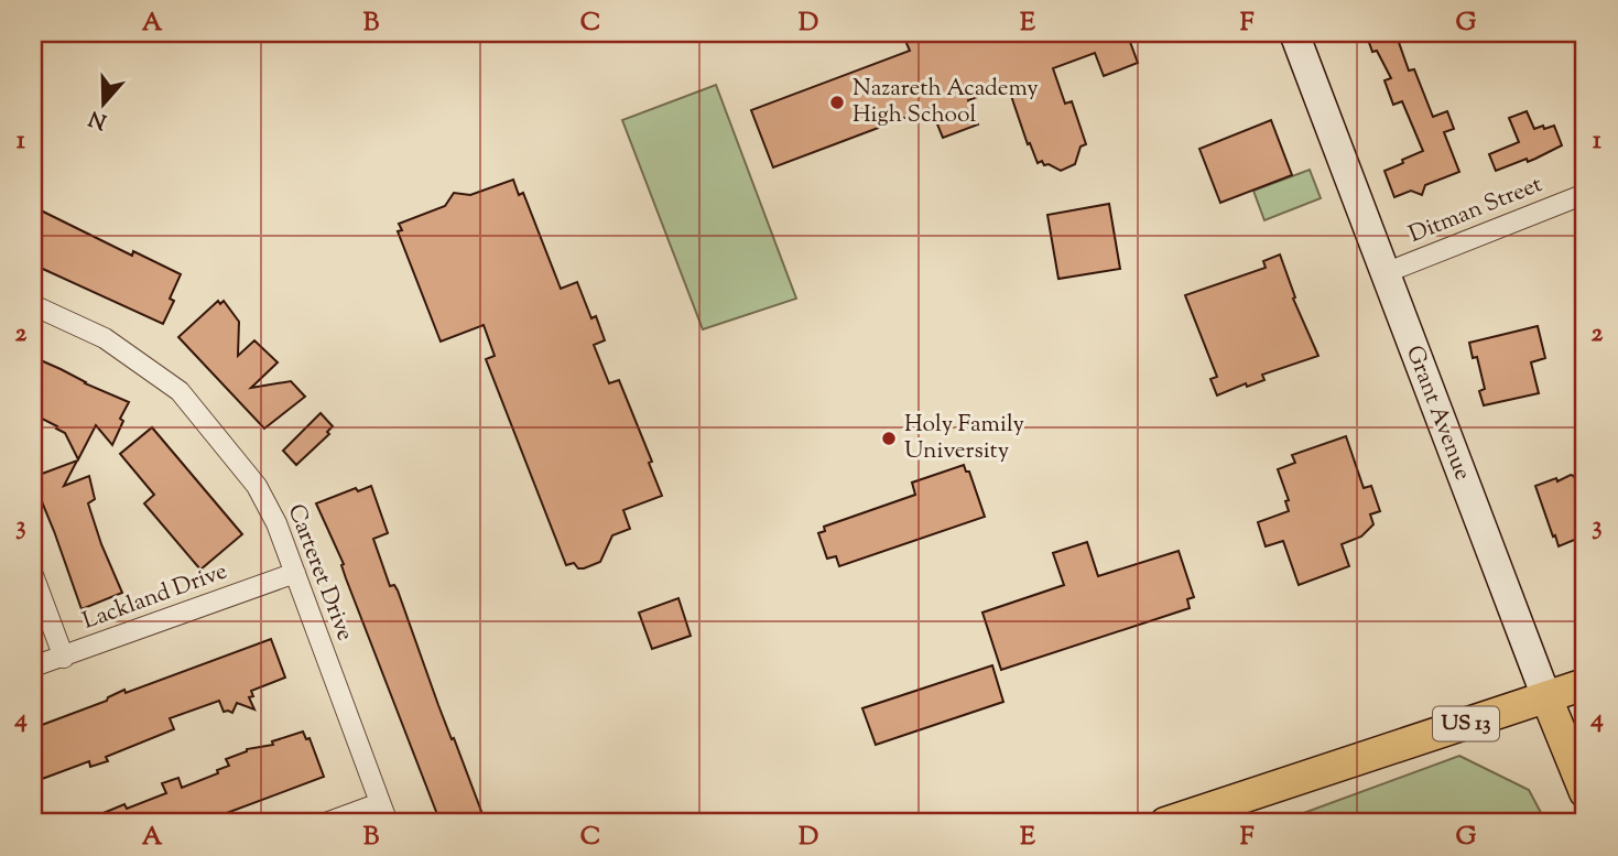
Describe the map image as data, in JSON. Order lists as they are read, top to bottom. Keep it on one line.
{"streets":{"main road":["Grant Avenue","US 13"],"street":["Ditman Street","Carteret Drive","Lackland Drive"]},"crossings":[["Ditman Street","Grant Avenue"],["Grant Avenue","US 13"],["Carteret Drive","Lackland Drive"]],"places":["Nazareth Academy High School","Holy Family University"],"north":"bottom","grid":{"columns":["A","B","C","D","E","F","G"],"rows":["1","2","3","4"]}}
